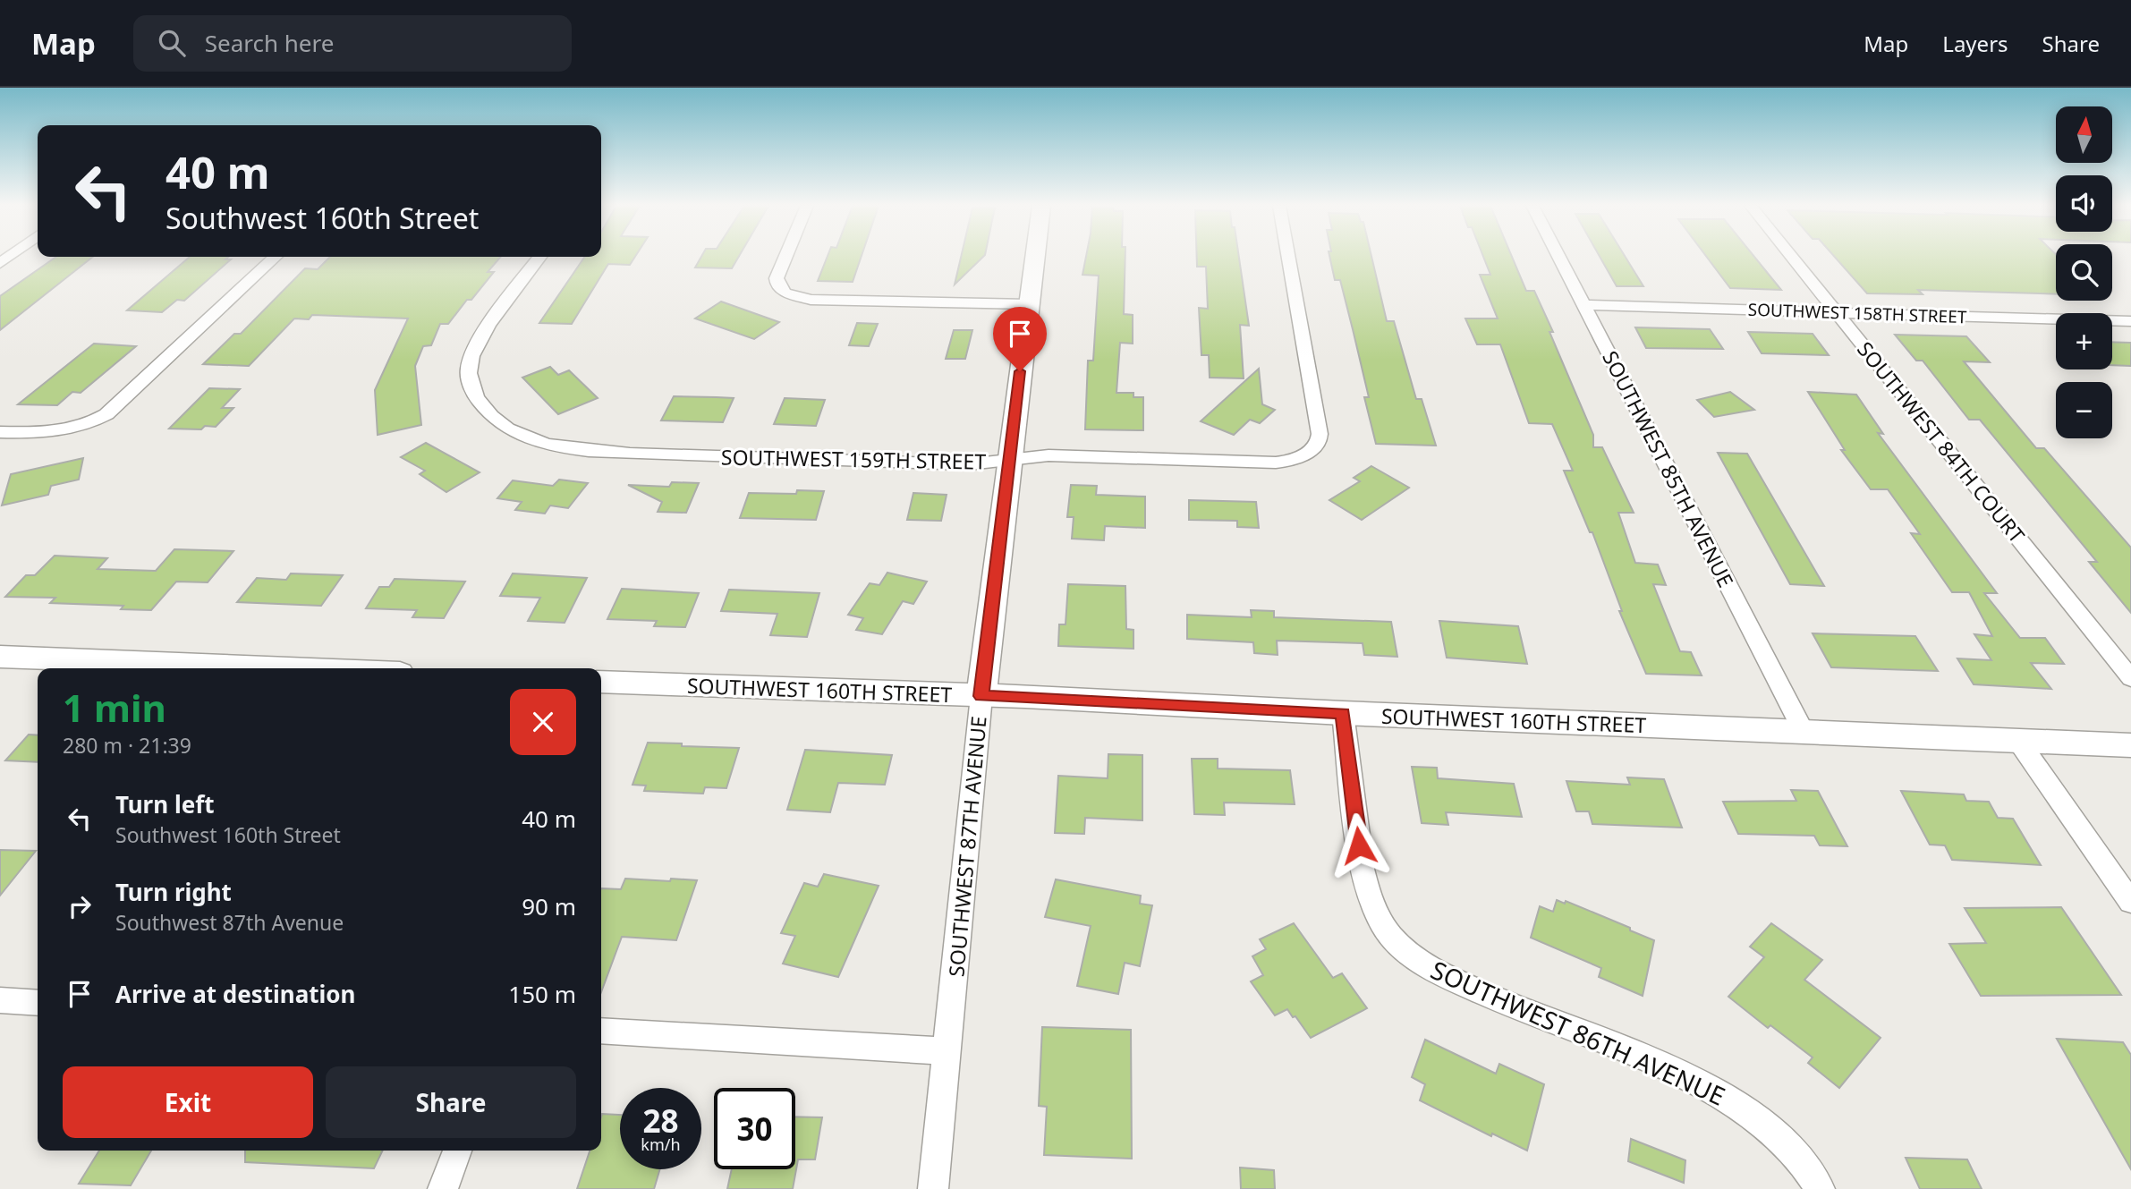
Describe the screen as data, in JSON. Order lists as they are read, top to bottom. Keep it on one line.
{"streets":{"street":["SOUTHWEST 158TH STREET","SOUTHWEST 84TH COURT","SOUTHWEST 159TH STREET","SOUTHWEST 85TH AVENUE","SOUTHWEST 160TH STREET","SOUTHWEST 87TH AVENUE","SOUTHWEST 86TH AVENUE"]},"crossings":[["SOUTHWEST 158TH STREET","SOUTHWEST 84TH COURT"],["SOUTHWEST 158TH STREET","SOUTHWEST 85TH AVENUE"],["SOUTHWEST 159TH STREET","SOUTHWEST 87TH AVENUE"],["SOUTHWEST 85TH AVENUE","SOUTHWEST 160TH STREET"],["SOUTHWEST 160TH STREET","SOUTHWEST 87TH AVENUE"],["SOUTHWEST 160TH STREET","SOUTHWEST 86TH AVENUE"]],"north":"top","page":{"header":"Map","search":"Search here","nav":["Map","Layers","Share"],"map_buttons":["+","−"],"turn":["40 m","Southwest 160th Street"],"heading":["1 min","280 m · 21:39"],"list":[{"name":"Turn left","note":"Southwest 160th Street","value":"40 m"},{"name":"Turn right","note":"Southwest 87th Avenue","value":"90 m"},{"name":"Arrive at destination","value":"150 m"}],"buttons":["Exit","Share"],"speed":"28 km/h","limit":"30"}}
